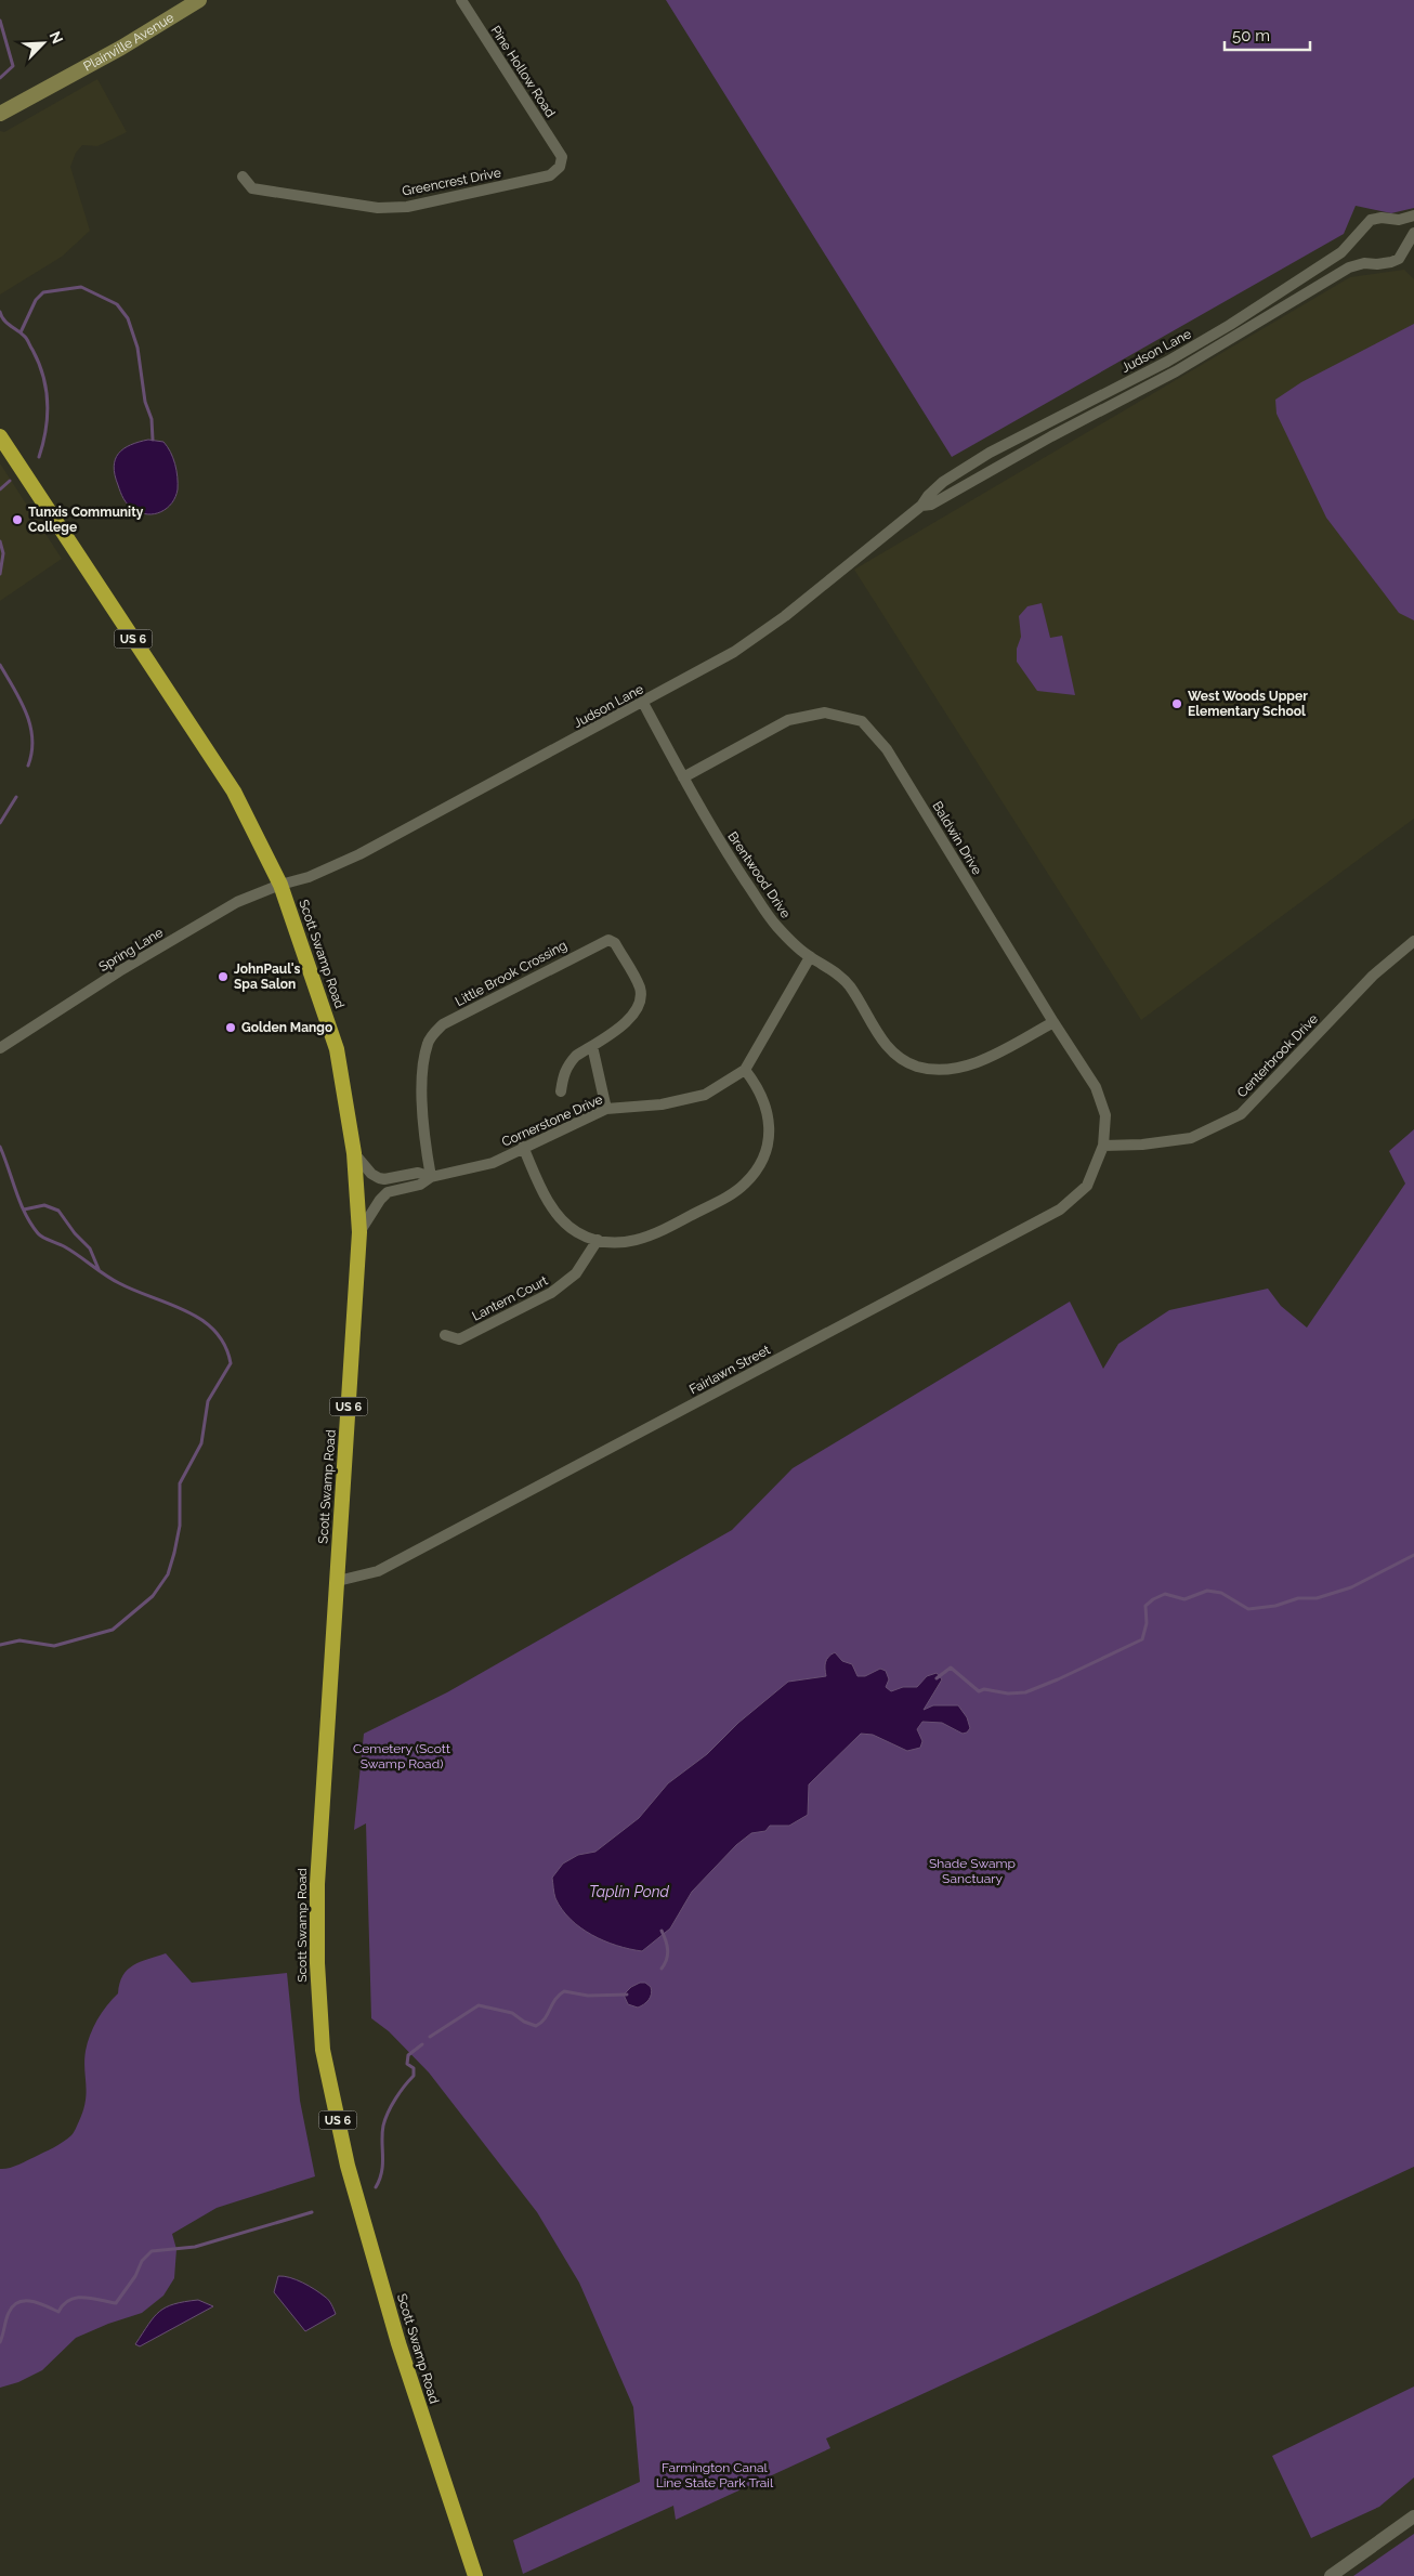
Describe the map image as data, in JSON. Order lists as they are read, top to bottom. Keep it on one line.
{"streets":{"highway":["US 6","Scott Swamp Road"],"main road":["Plainville Avenue"],"street":["Pine Hollow Road","Greencrest Drive","Judson Lane","Baldwin Drive","Brentwood Drive","Spring Lane","Little Brook Crossing","Centerbrook Drive","Cornerstone Drive","Lantern Court","Fairlawn Street"]},"crossings":[["Pine Hollow Road","Greencrest Drive"],["Judson Lane","Brentwood Drive"],["Judson Lane","Spring Lane"],["Judson Lane","Scott Swamp Road"],["Baldwin Drive","Brentwood Drive"],["Baldwin Drive","Centerbrook Drive"],["Baldwin Drive","Fairlawn Street"],["Brentwood Drive","Cornerstone Drive"],["Spring Lane","Scott Swamp Road"],["Scott Swamp Road","Cornerstone Drive"],["Scott Swamp Road","Fairlawn Street"],["Little Brook Crossing","Cornerstone Drive"],["Centerbrook Drive","Fairlawn Street"]],"water":["Taplin Pond"],"parks":["Cemetery (Scott Swamp Road)","Shade Swamp Sanctuary","Farmington Canal Line State Park Trail"],"places":["Tunxis Community College","West Woods Upper Elementary School","JohnPaul's Spa Salon","Golden Mango"],"scale_bar":"50 m","north":"top right"}
